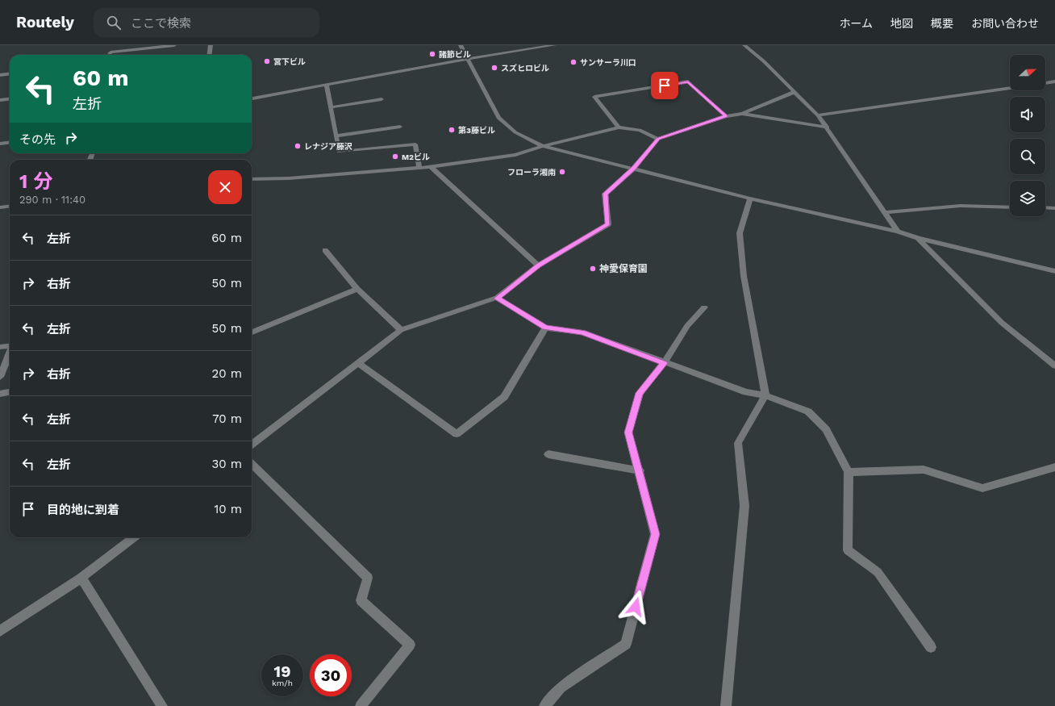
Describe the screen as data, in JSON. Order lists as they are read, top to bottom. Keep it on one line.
{"places":["諸節ビル","宮下ビル","サンサーラ川口","スズヒロビル","第3藤ビル","レナジア藤沢","M2ビル","フローラ湘南","神愛保育園"],"north":"right","page":{"header":"Routely","search":"ここで検索","nav":["ホーム","地図","概要","お問い合わせ"],"turn":["60 m","左折"],"then":"その先","heading":["1 分","290 m · 11:40"],"list":[{"name":"左折","value":"60 m"},{"name":"右折","value":"50 m"},{"name":"左折","value":"50 m"},{"name":"右折","value":"20 m"},{"name":"左折","value":"70 m"},{"name":"左折","value":"30 m"},{"name":"目的地に到着","value":"10 m"}],"speed":"19 km/h","limit":"30"}}
